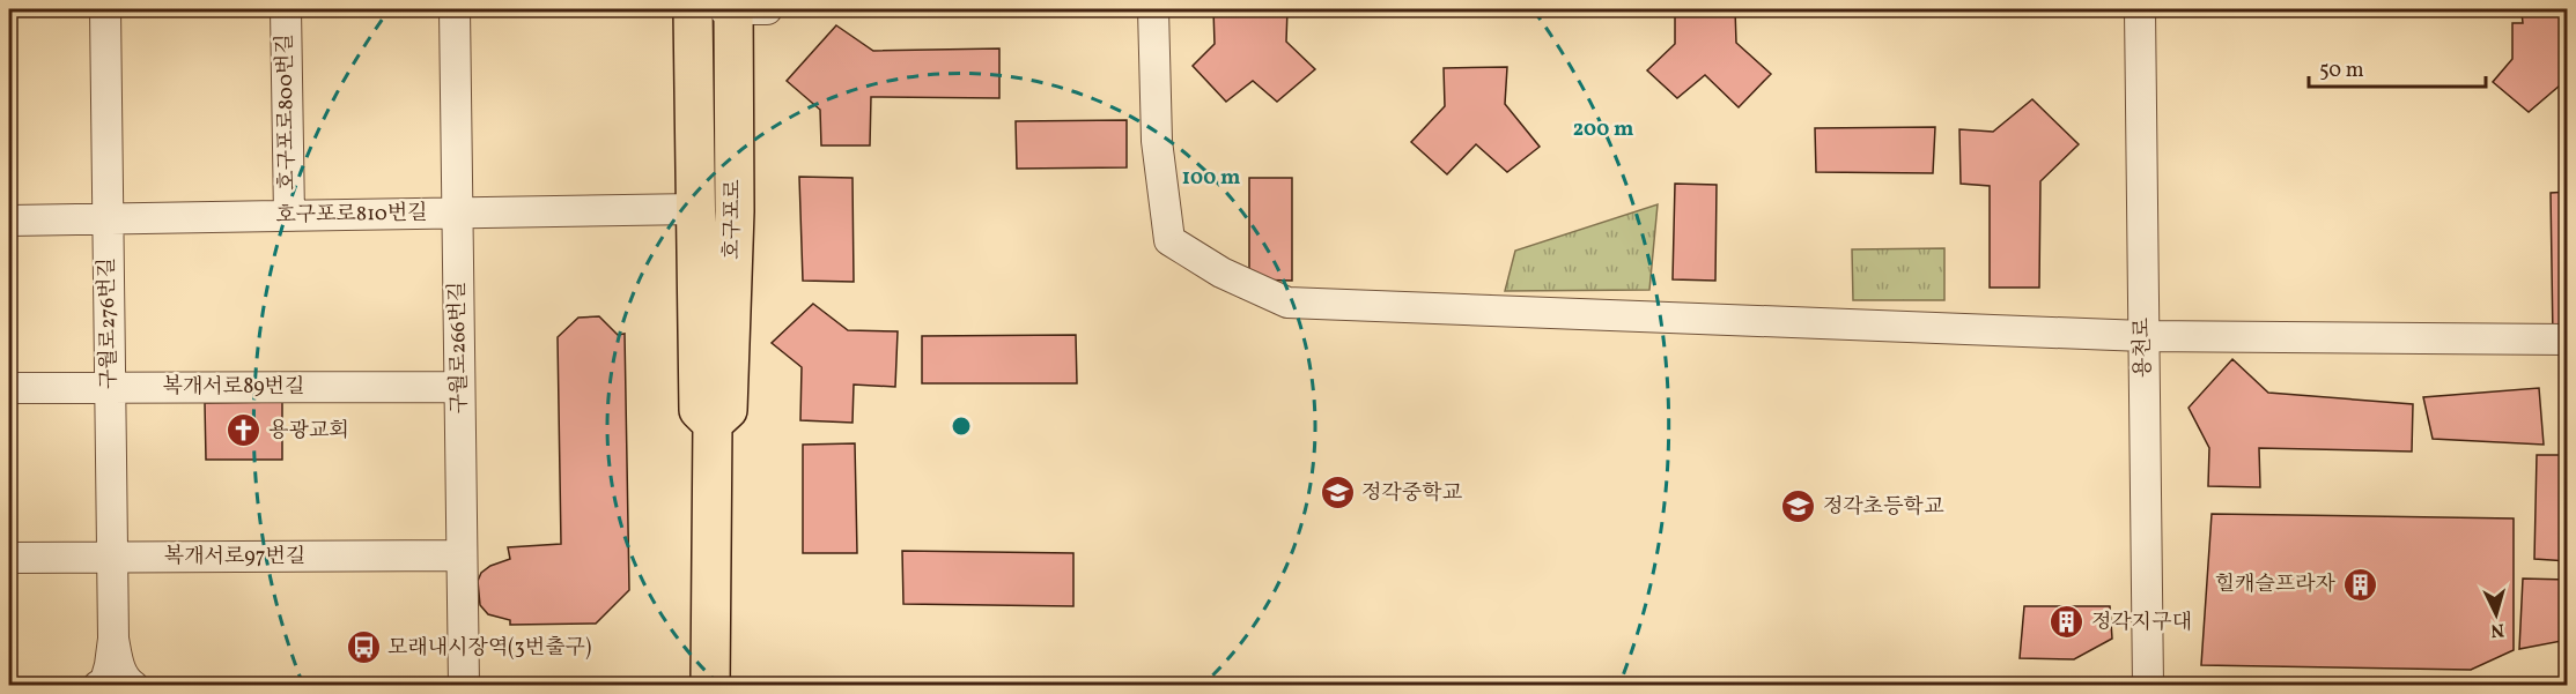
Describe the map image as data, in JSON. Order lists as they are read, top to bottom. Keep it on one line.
{"streets":{"main road":["호구포로"],"street":["호구포로800번길","호구포로810번길","구월로276번길","구월로266번길","용천로","복개서로89번길","복개서로97번길"]},"crossings":[["호구포로800번길","호구포로810번길"],["호구포로810번길","호구포로"],["호구포로810번길","구월로276번길"],["호구포로810번길","구월로266번길"],["구월로276번길","복개서로89번길"],["구월로276번길","복개서로97번길"],["구월로266번길","복개서로89번길"],["구월로266번길","복개서로97번길"]],"places":{"church":["용광교회"],"school or university":["정각중학교","정각초등학교"],"building":["힐캐슬프라자","정각지구대"],"bus stop":["모래내시장역(3번출구)"]},"scale_bar":"50 m","north":"bottom","rings":["200 m","100 m"]}
